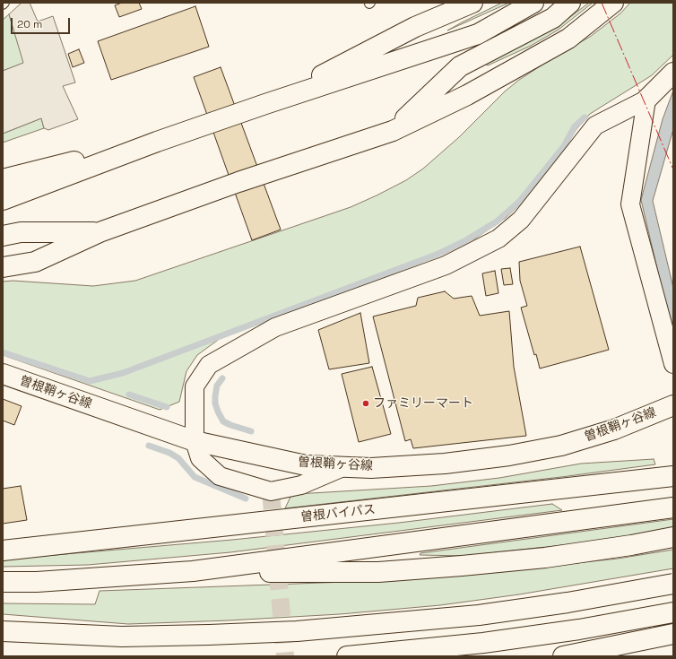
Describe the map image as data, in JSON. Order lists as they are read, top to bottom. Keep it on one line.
{"streets":{"main road":["曽根鞘ヶ谷線","曽根バイパス"]},"places":["ファミリーマート"],"scale_bar":"20 m"}
